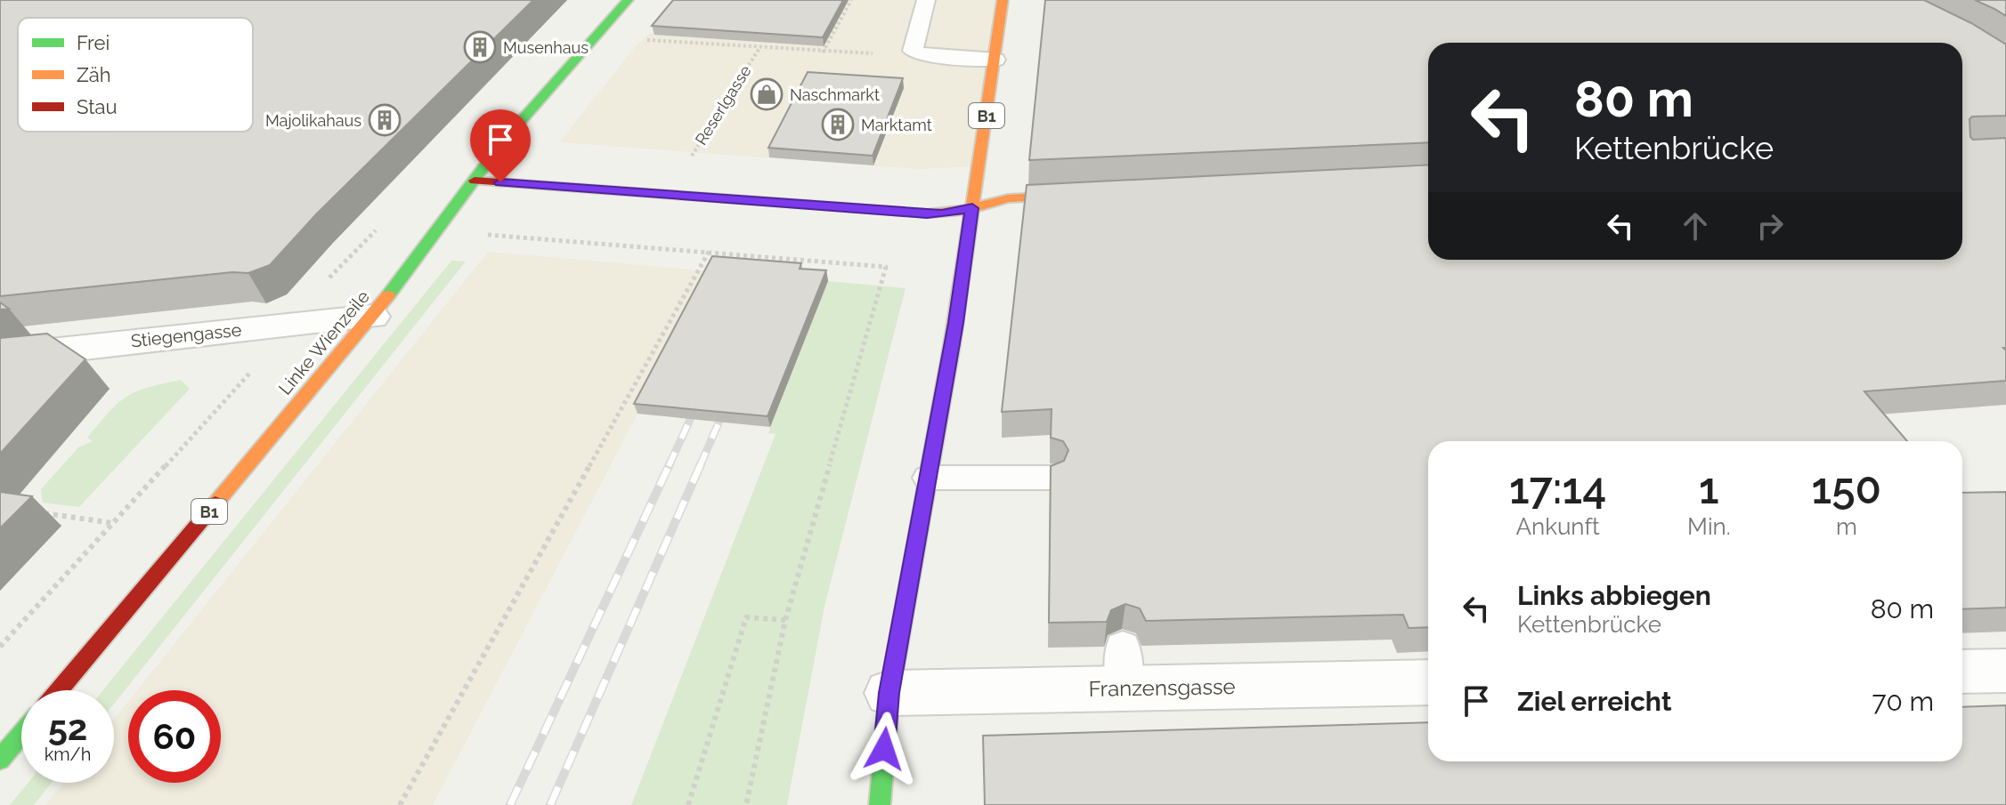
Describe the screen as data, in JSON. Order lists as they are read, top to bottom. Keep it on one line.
{"streets":{"main road":["B1","Linke Wienzeile"],"street":["Stiegengasse","Franzensgasse"],"path":["Reserlgasse"]},"crossings":[["B1","Franzensgasse"],["Stiegengasse","Linke Wienzeile"]],"places":{"building":["Musenhaus","Majolikahaus","Marktamt"],"shop":["Naschmarkt"]},"legend":["Frei","Zäh","Stau"],"page":{"turn":["80 m","Kettenbrücke"],"eta":["17:14","Ankunft","1","Min.","150","m"],"list":[{"name":"Links abbiegen","note":"Kettenbrücke","value":"80 m"},{"name":"Ziel erreicht","value":"70 m"}],"speed":"52 km/h","limit":"60"}}
